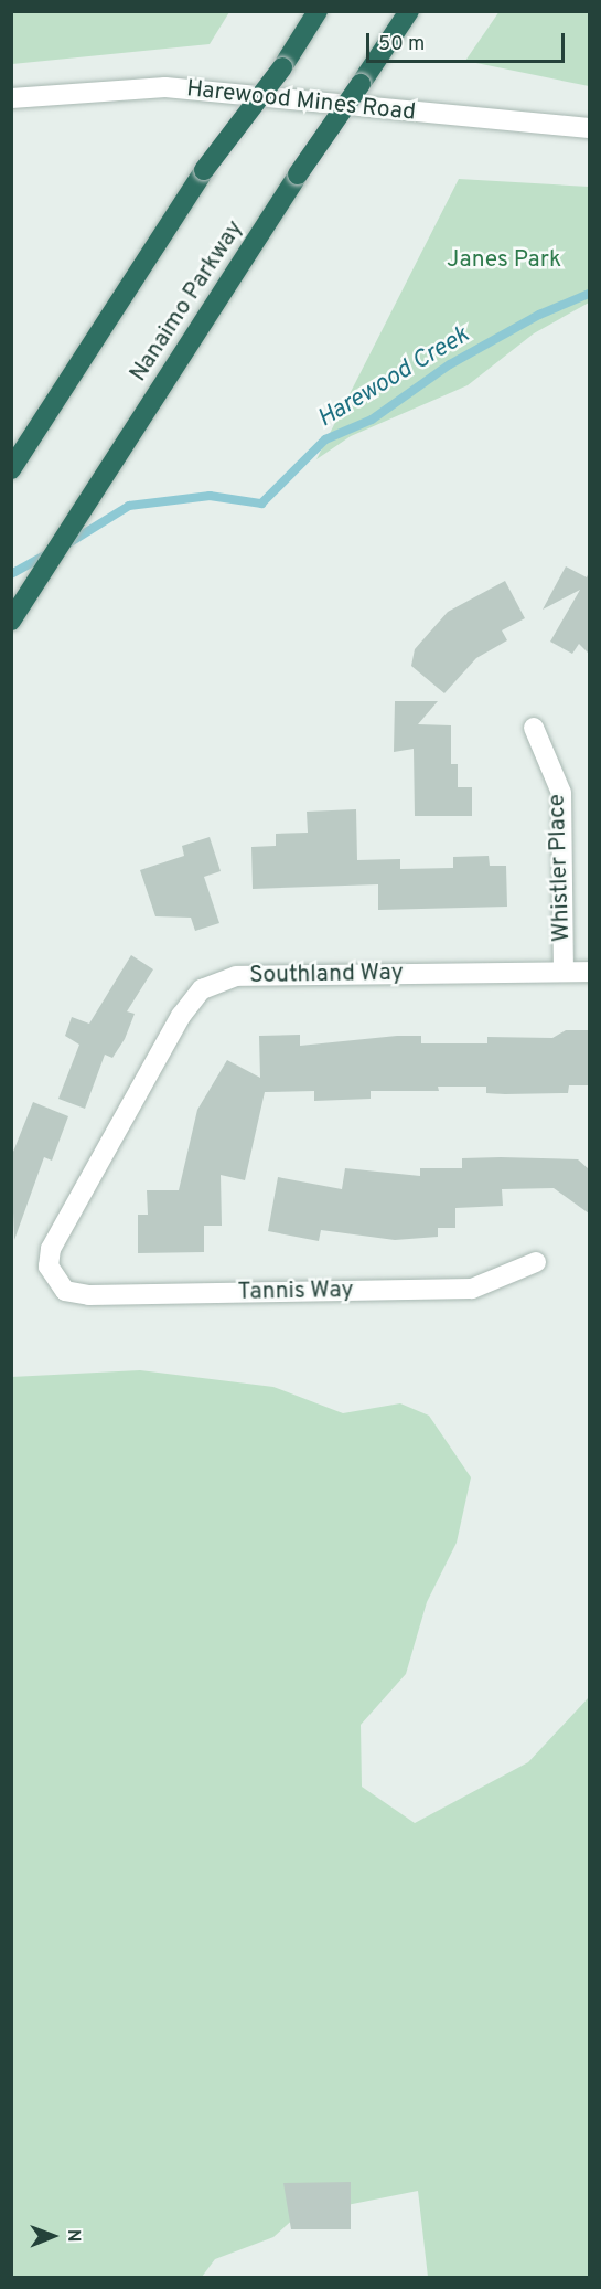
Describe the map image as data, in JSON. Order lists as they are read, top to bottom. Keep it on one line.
{"streets":{"highway":["Nanaimo Parkway"],"street":["Harewood Mines Road","Whistler Place","Southland Way","Tannis Way"]},"crossings":[["Whistler Place","Southland Way"],["Southland Way","Tannis Way"]],"water":["Harewood Creek"],"parks":["Janes Park"],"scale_bar":"50 m","north":"right"}
